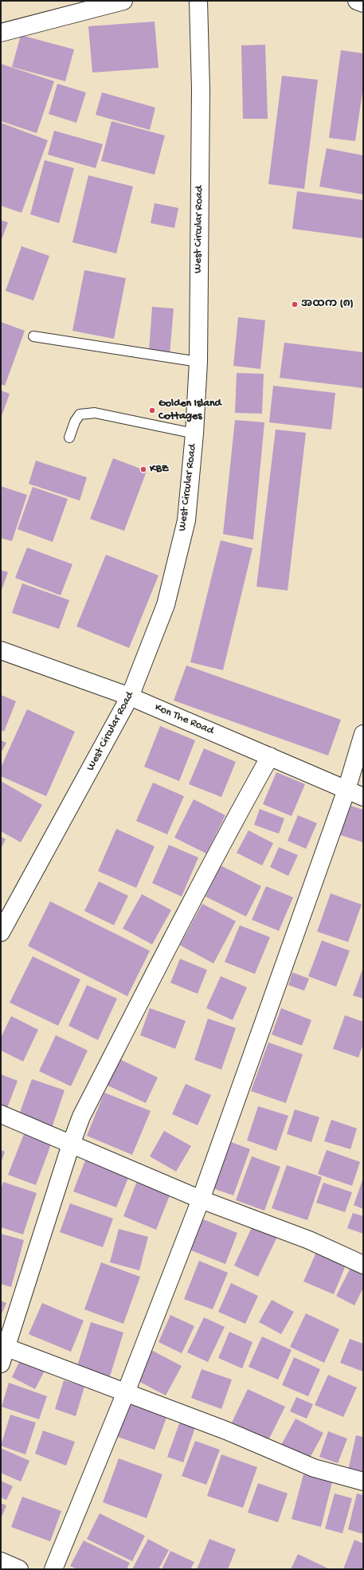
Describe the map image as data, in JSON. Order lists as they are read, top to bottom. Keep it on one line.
{"streets":{"street":["West Circular Road","Kon The Road"]},"crossings":[["West Circular Road","Kon The Road"]],"places":["အထက (၈)","Golden Island Cottages","KBZ"]}
